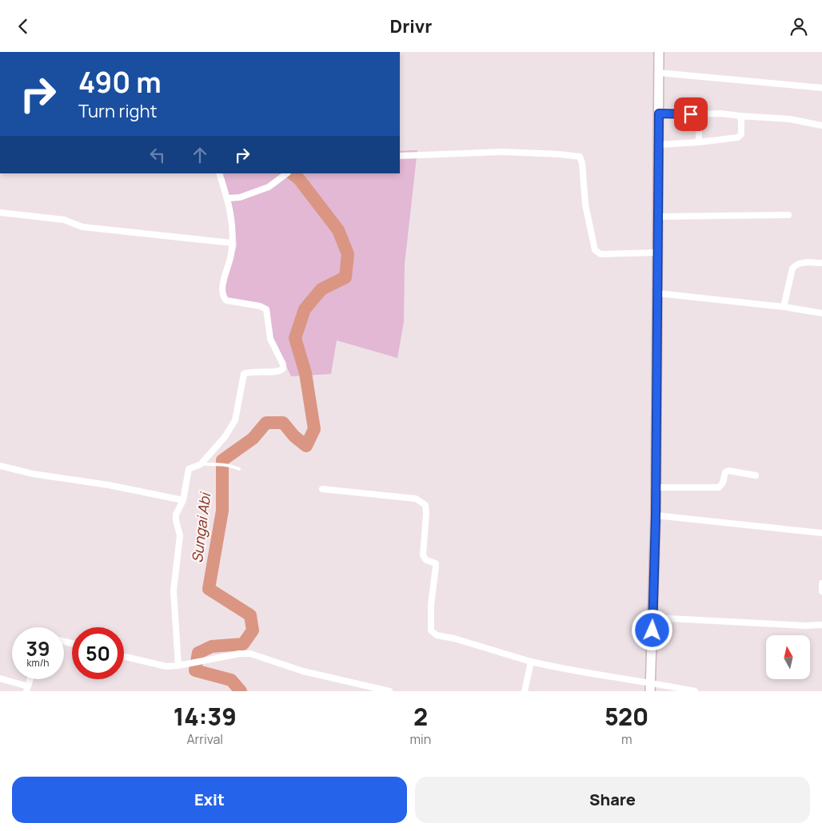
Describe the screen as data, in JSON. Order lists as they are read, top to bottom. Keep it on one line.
{"water":["Sungai Abi"],"north":"top","page":{"header":"Drivr","turn":["490 m","Turn right"],"speed":"39 km/h","limit":"50","eta":["14:39","Arrival","2","min","520","m"],"buttons":["Exit","Share"]}}
